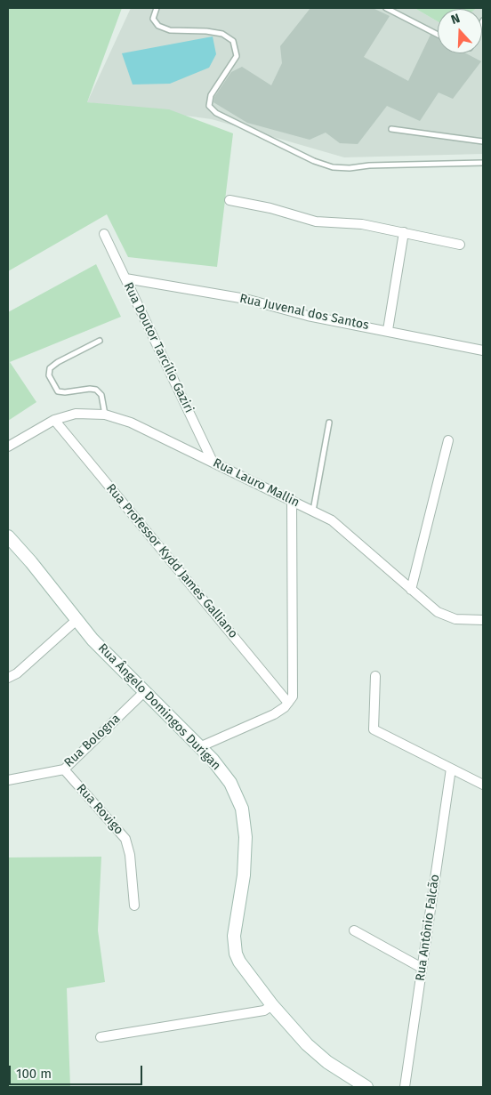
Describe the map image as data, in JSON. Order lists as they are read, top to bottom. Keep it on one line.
{"streets":{"street":["Rua Juvenal dos Santos","Rua Doutor Tarcílio Gaziri","Rua Lauro Mallin","Rua Professor Kydd James Galliano","Rua Ângelo Domingos Durigan","Rua Bologna","Rua Rovigo","Rua Antônio Falcão"]},"crossings":[["Rua Juvenal dos Santos","Rua Doutor Tarcílio Gaziri"],["Rua Doutor Tarcílio Gaziri","Rua Lauro Mallin"],["Rua Lauro Mallin","Rua Professor Kydd James Galliano"],["Rua Ângelo Domingos Durigan","Rua Bologna"],["Rua Bologna","Rua Rovigo"]],"scale_bar":"100 m","north":"top"}
